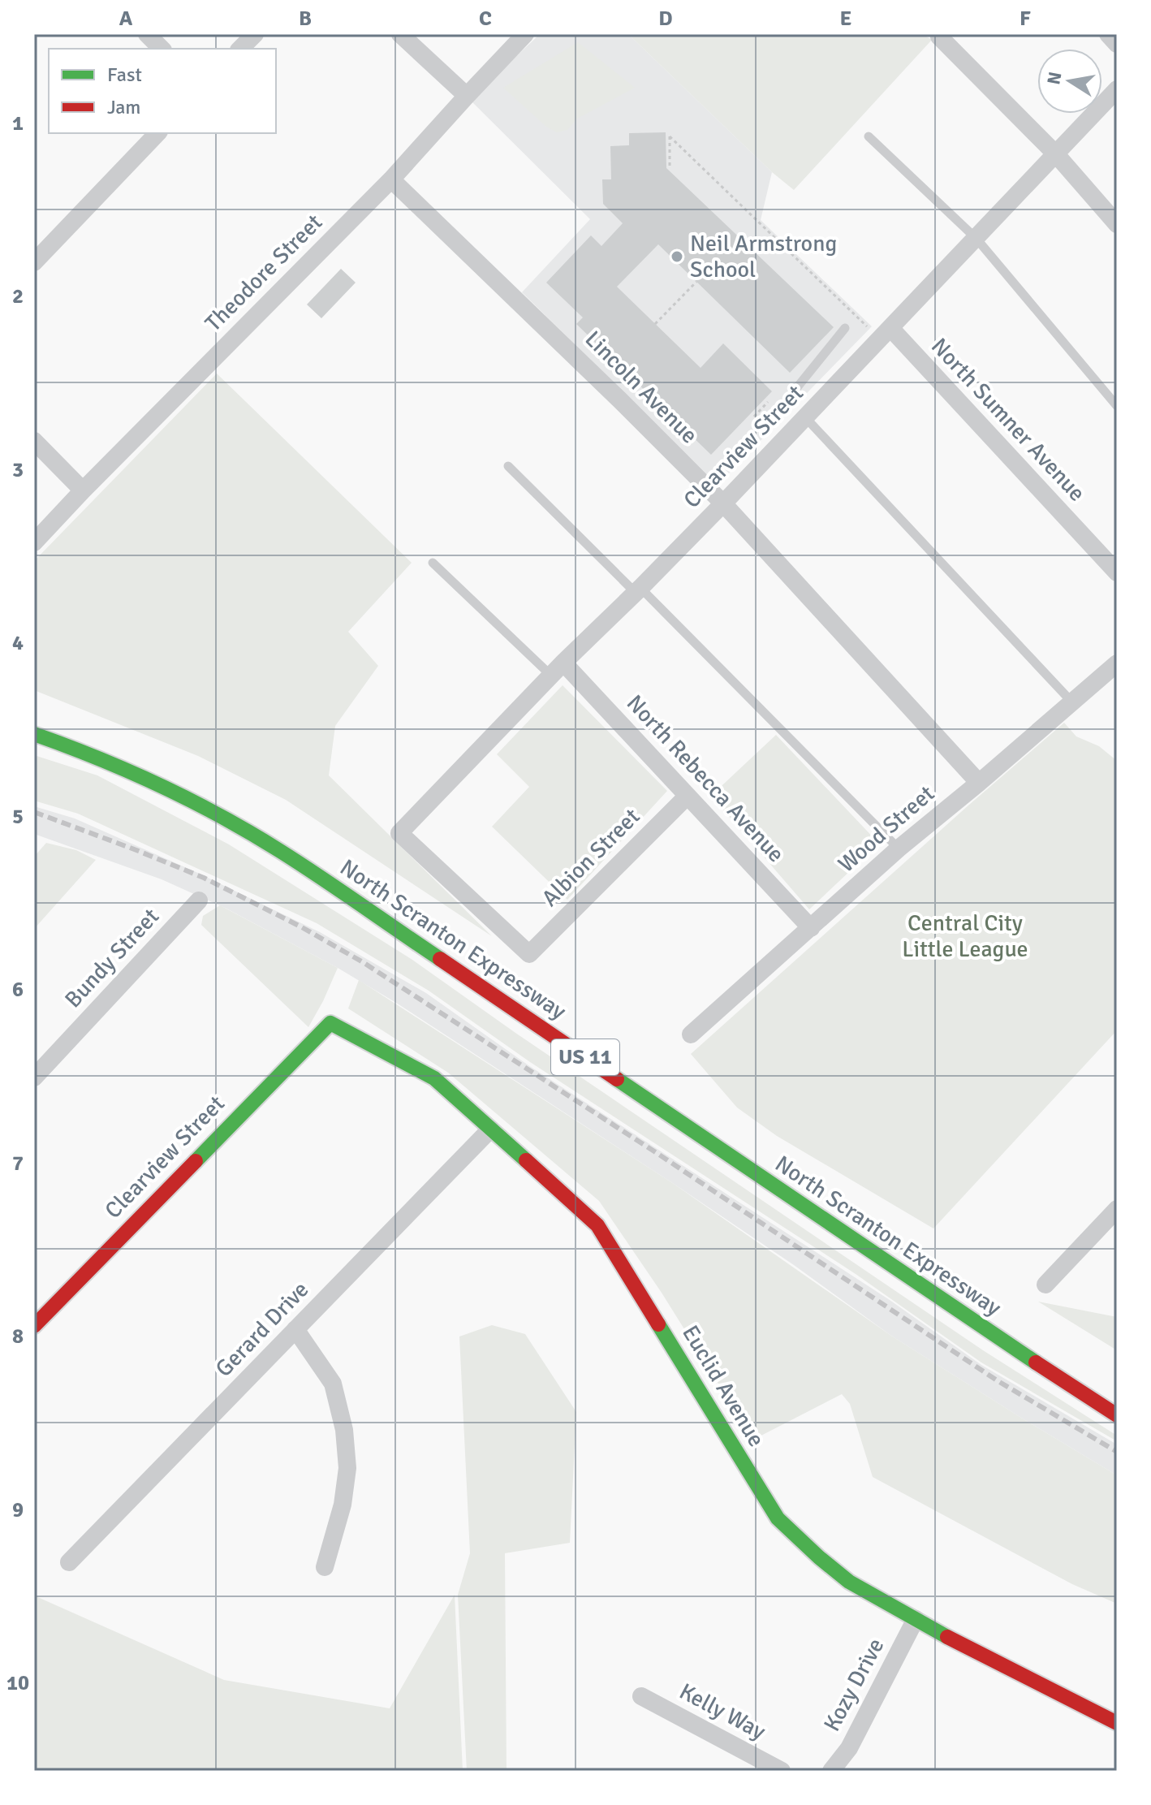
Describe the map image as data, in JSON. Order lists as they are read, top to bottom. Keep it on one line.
{"streets":{"main road":["Clearview Street","North Scranton Expressway","US 11","Euclid Avenue"],"street":["Theodore Street","Lincoln Avenue","North Sumner Avenue","North Rebecca Avenue","Wood Street","Albion Street","Bundy Street","Gerard Drive","Kozy Drive","Kelly Way"]},"crossings":[["Theodore Street","Lincoln Avenue"],["Lincoln Avenue","Clearview Street"],["Lincoln Avenue","Wood Street"],["North Sumner Avenue","Clearview Street"],["Clearview Street","North Rebecca Avenue"],["Clearview Street","Albion Street"],["Clearview Street","Euclid Avenue"],["North Rebecca Avenue","Wood Street"],["North Rebecca Avenue","Albion Street"],["Gerard Drive","Euclid Avenue"],["Euclid Avenue","Kozy Drive"]],"parks":["Central City Little League"],"places":["Neil Armstrong School"],"legend":["Fast","Jam"],"north":"left","grid":{"columns":["A","B","C","D","E","F"],"rows":["1","2","3","4","5","6","7","8","9","10"]}}
